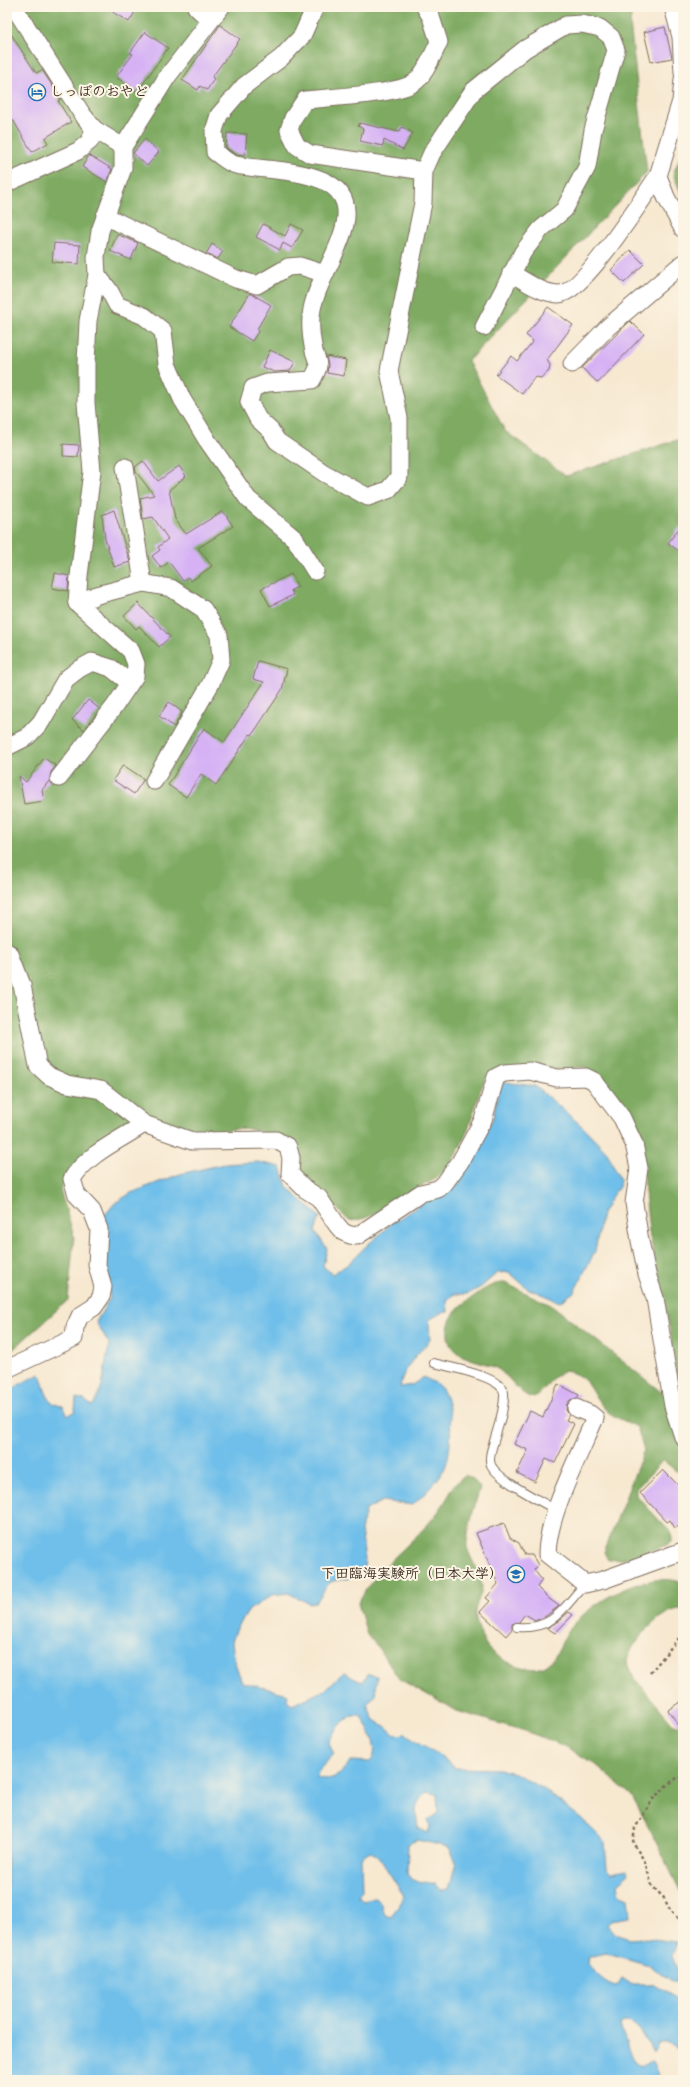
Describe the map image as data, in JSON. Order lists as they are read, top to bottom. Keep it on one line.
{"places":{"hotel":["しっぽのおやど"],"school or university":["下田臨海実験所（日本大学）"]}}
